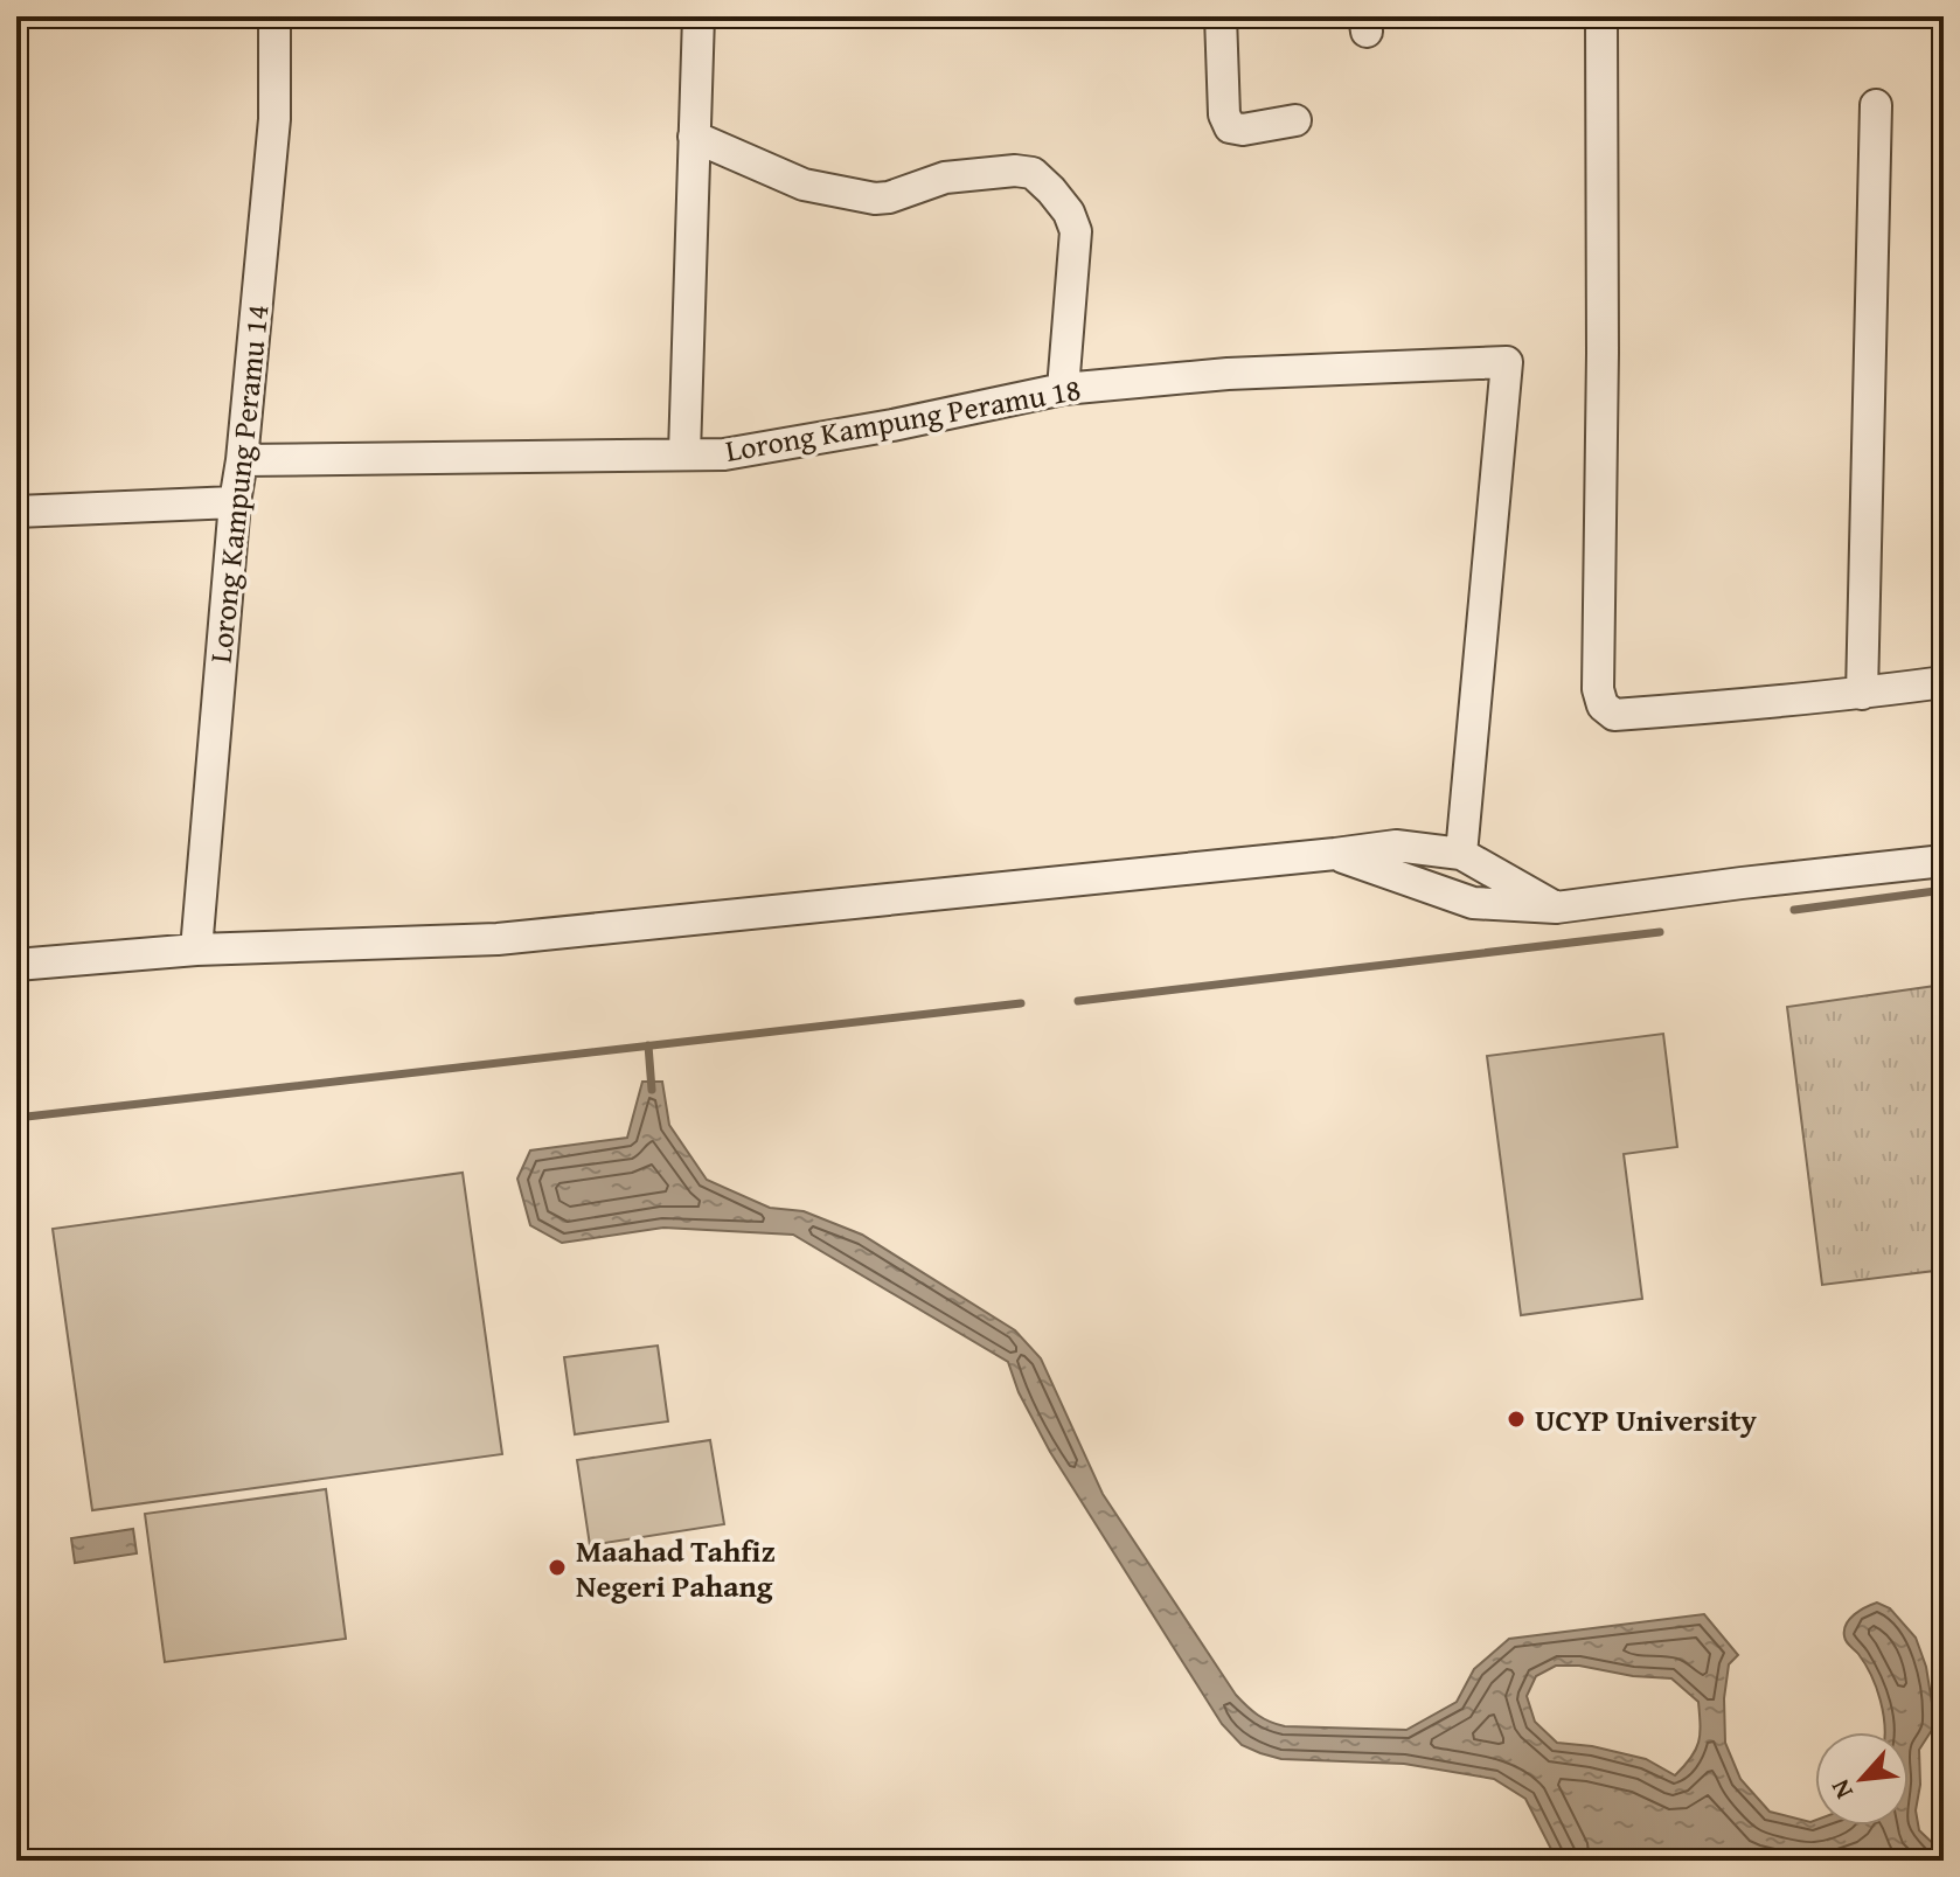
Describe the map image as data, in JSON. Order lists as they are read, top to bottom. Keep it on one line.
{"streets":{"street":["Lorong Kampung Peramu 18","Lorong Kampung Peramu 14"]},"crossings":[["Lorong Kampung Peramu 18","Lorong Kampung Peramu 14"]],"places":["UCYP University","Maahad Tahfiz Negeri Pahang"],"north":"bottom left"}
